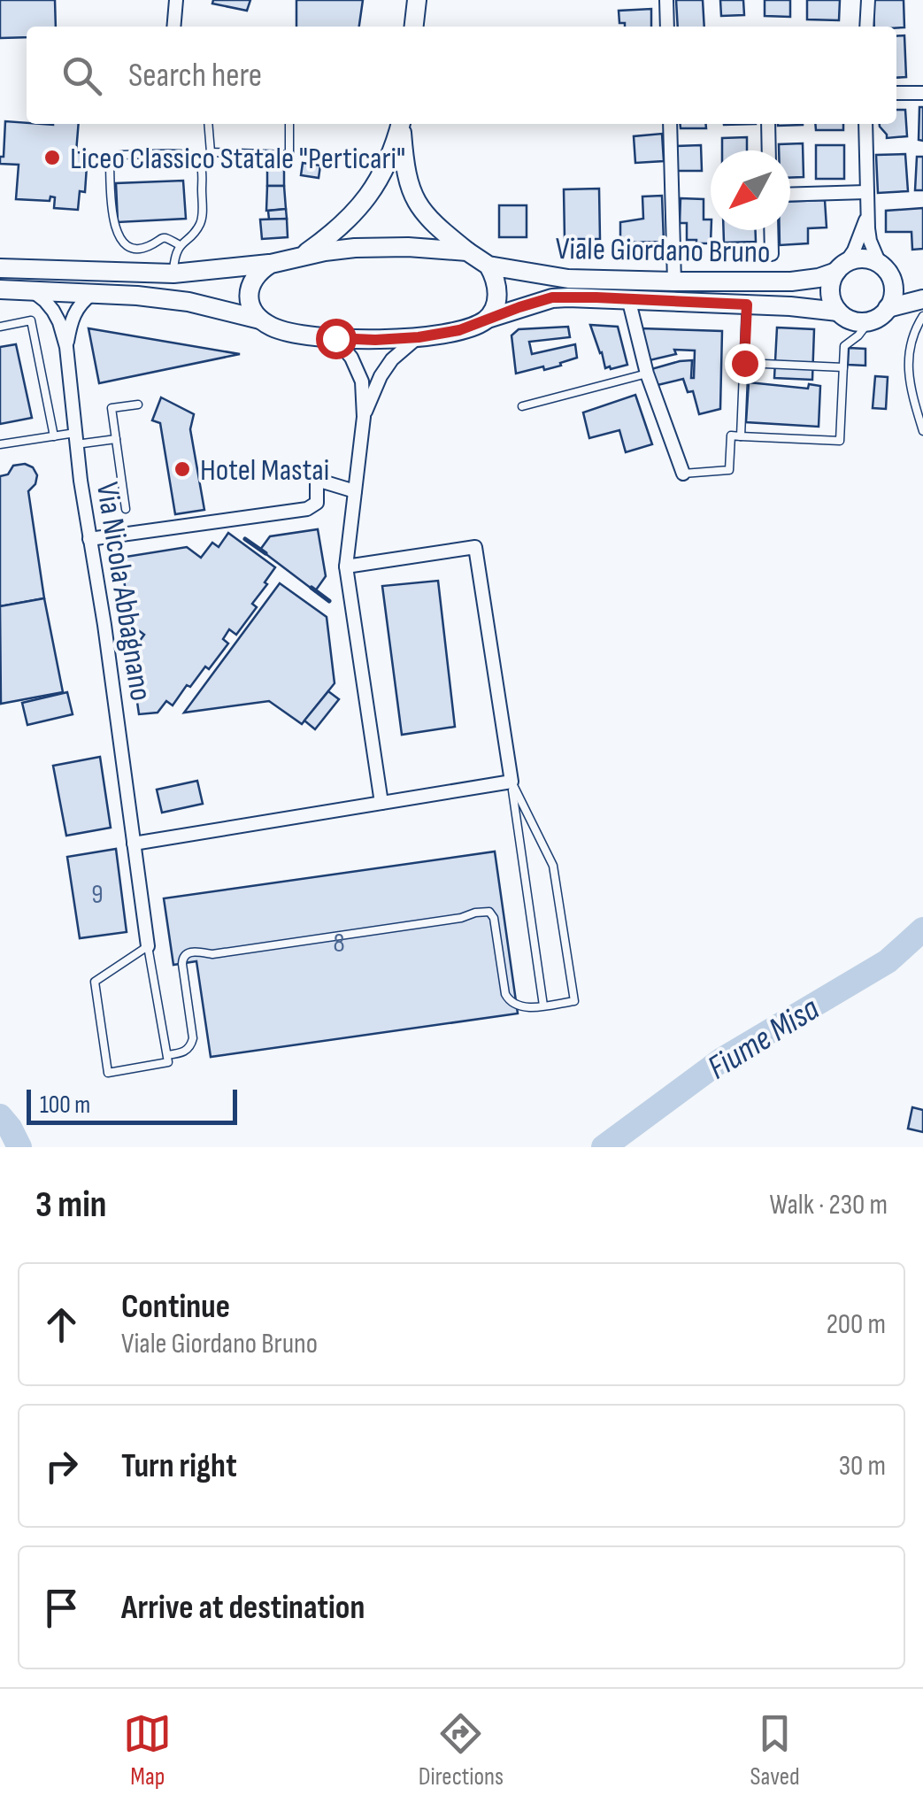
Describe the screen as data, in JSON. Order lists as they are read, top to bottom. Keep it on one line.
{"streets":{"main road":["Viale Giordano Bruno"],"street":["Via Nicola Abbagnano"]},"crossings":[["Viale Giordano Bruno","Via Nicola Abbagnano"]],"water":["Fiume Misa"],"places":["Liceo Classico Statale \"Perticari\"","Hotel Mastai"],"house_numbers":["9","8"],"scale_bar":"100 m","north":"bottom left","page":{"search":"Search here","scale":"100 m","heading":["3 min","Walk · 230 m"],"list":[["Continue","Viale Giordano Bruno","200 m"],["Turn right","30 m"],"Arrive at destination"],"nav":["Map","Directions","Saved"]}}
